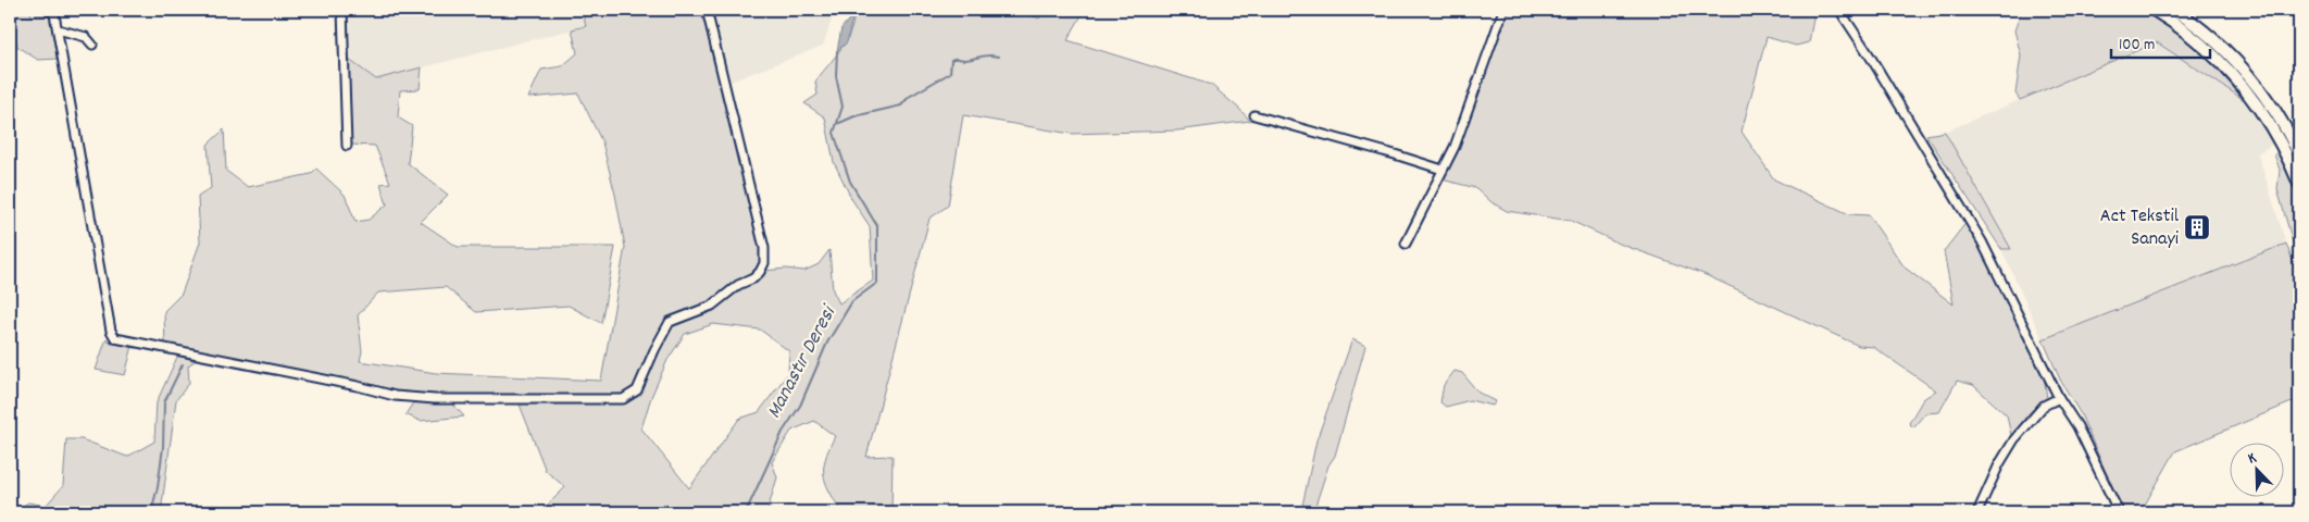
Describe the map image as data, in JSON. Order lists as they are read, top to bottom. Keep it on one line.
{"water":["Manastır Deresi"],"places":{"building":["Act Tekstil Sanayi"]},"scale_bar":"100 m","north":"top left"}
